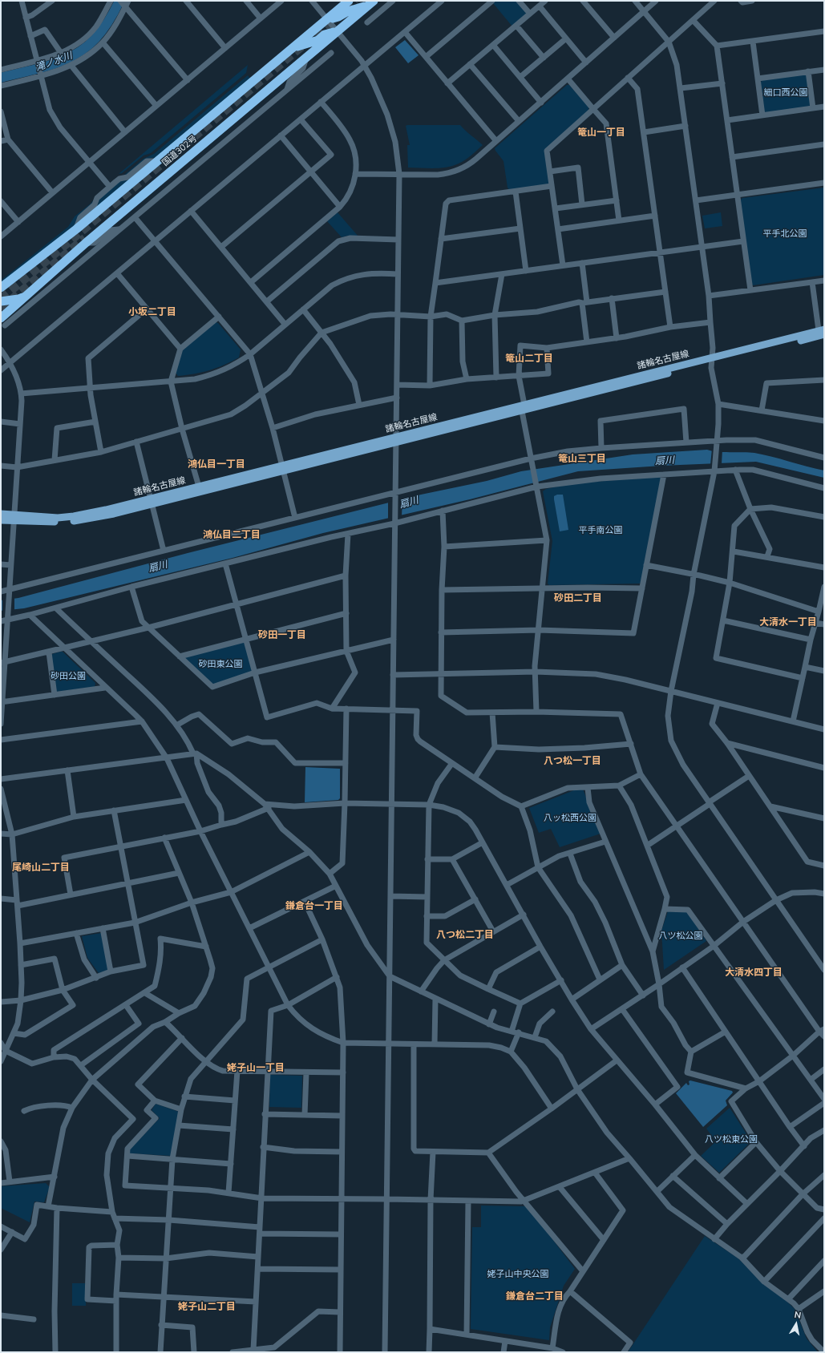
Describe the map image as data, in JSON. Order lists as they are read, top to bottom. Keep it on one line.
{"streets":{"highway":["国道302号"],"main road":["諸輪名古屋線"]},"districts":["篭山一丁目","小坂二丁目","篭山二丁目","篭山三丁目","鴻仏目一丁目","鴻仏目二丁目","砂田二丁目","大清水一丁目","砂田一丁目","八つ松一丁目","尾崎山二丁目","鎌倉台一丁目","八つ松二丁目","大清水四丁目","姥子山一丁目","鎌倉台二丁目","姥子山二丁目"],"water":["滝ノ水川","扇川"],"parks":["細口西公園","平手北公園","平手南公園","砂田東公園","砂田公園","八ッ松西公園","八ツ松公園","八ツ松東公園","姥子山中央公園"],"north":"top"}
